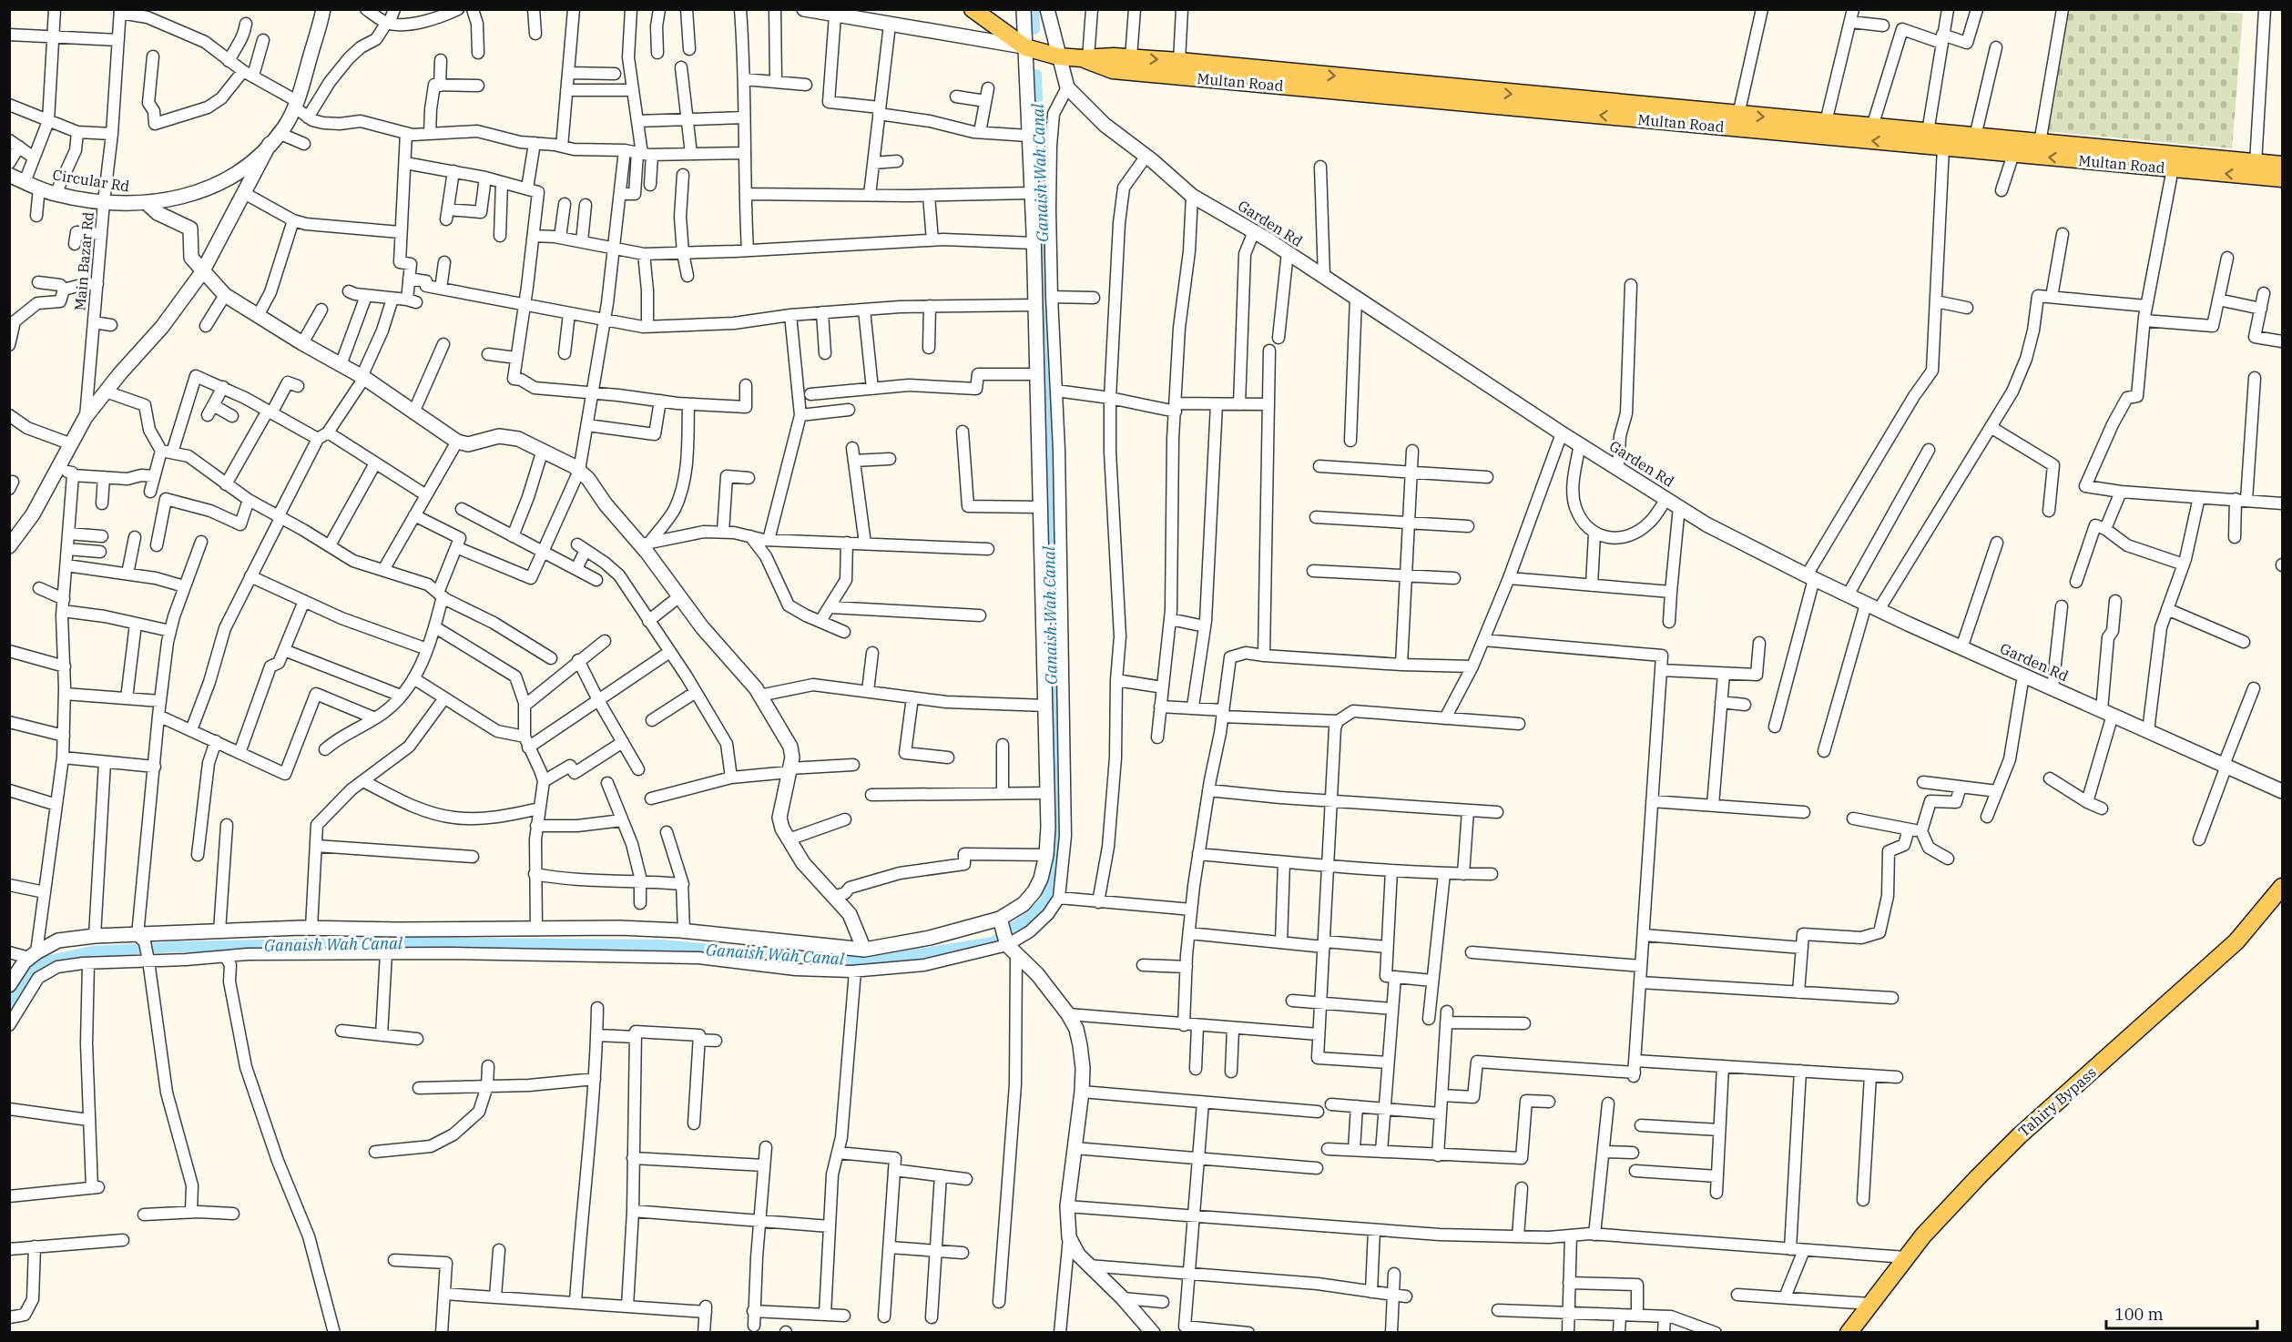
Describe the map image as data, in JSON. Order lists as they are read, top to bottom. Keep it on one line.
{"streets":{"main road":["Multan Road","Tahiry Bypass"],"street":["Circular Rd","Garden Rd","Main Bazar Rd"]},"crossings":[["Multan Road","Garden Rd"],["Circular Rd","Main Bazar Rd"]],"water":["Ganaish Wah Canal"],"scale_bar":"100 m"}
